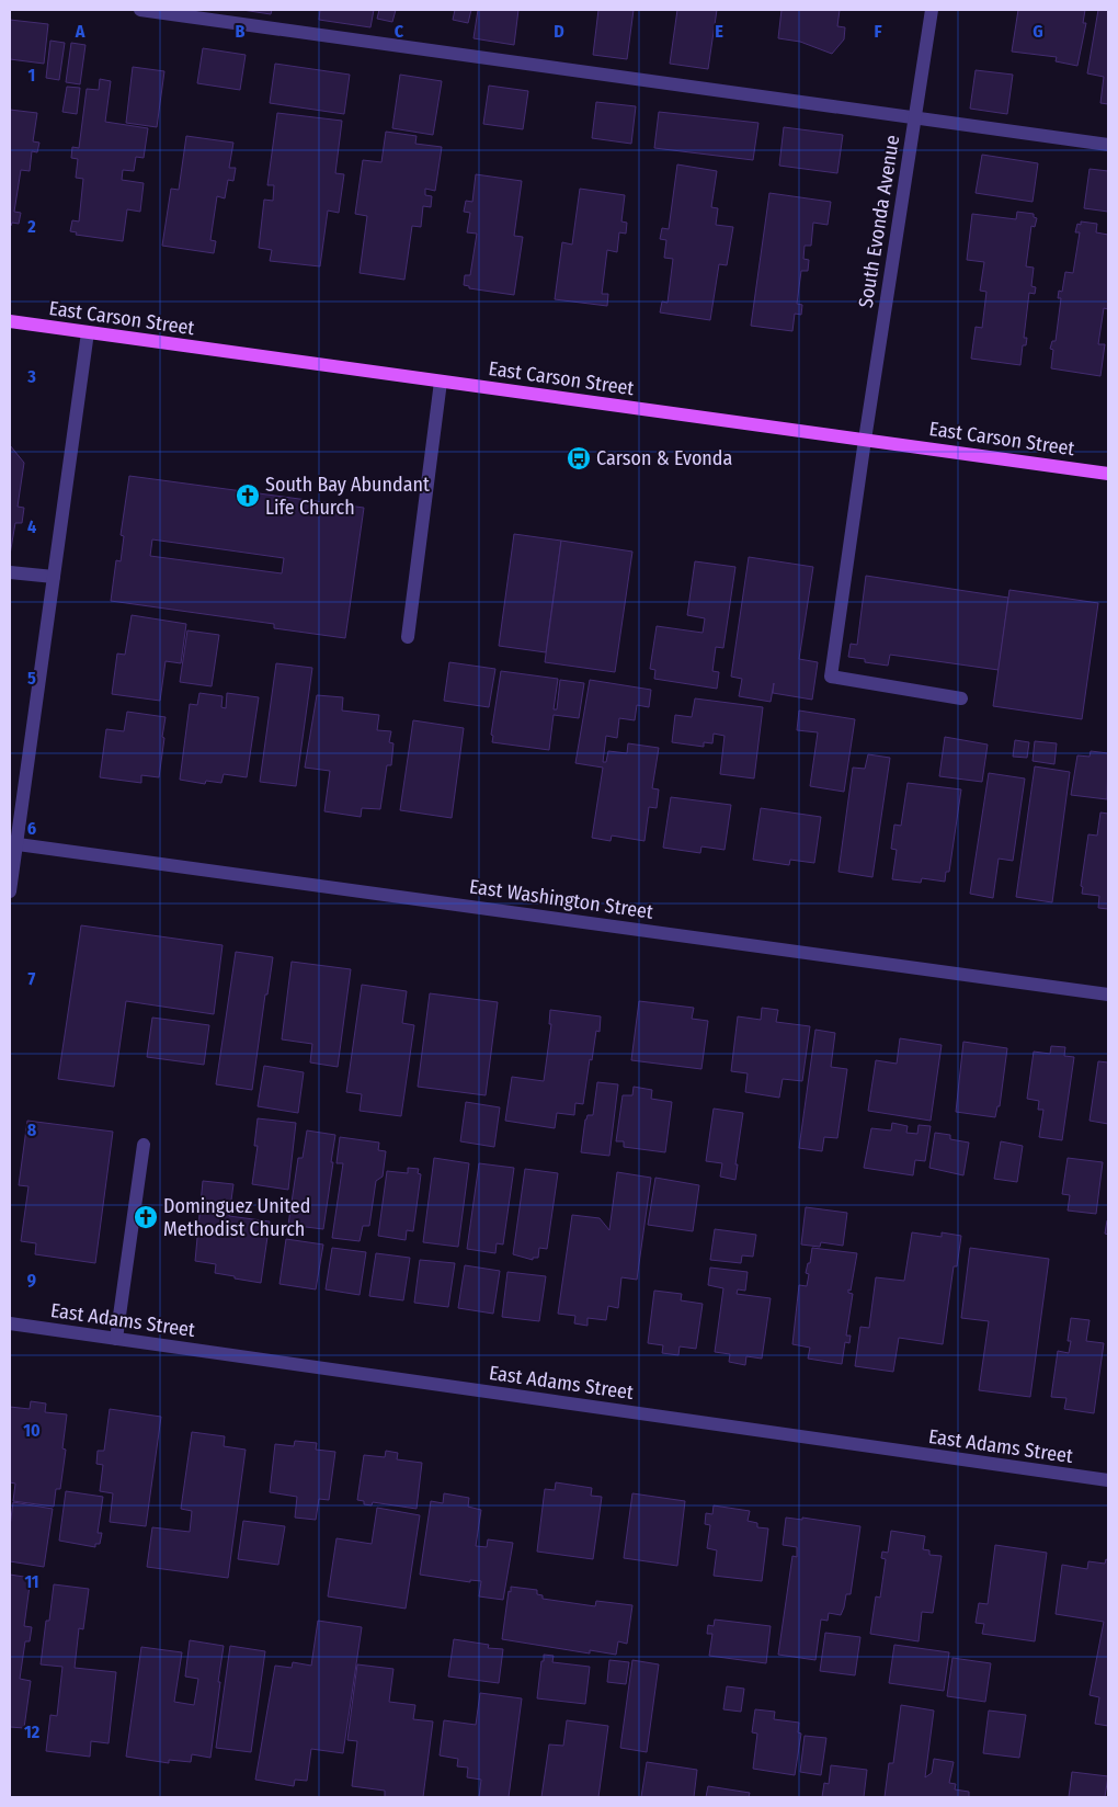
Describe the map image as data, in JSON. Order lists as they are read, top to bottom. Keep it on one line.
{"streets":{"main road":["East Carson Street"],"street":["South Evonda Avenue","East Washington Street","East Adams Street"]},"crossings":[["South Evonda Avenue","East Carson Street"]],"places":{"bus stop":["Carson & Evonda"],"church":["South Bay Abundant Life Church","Dominguez United Methodist Church"]},"grid":{"columns":["A","B","C","D","E","F","G"],"rows":["1","2","3","4","5","6","7","8","9","10","11","12"]}}
